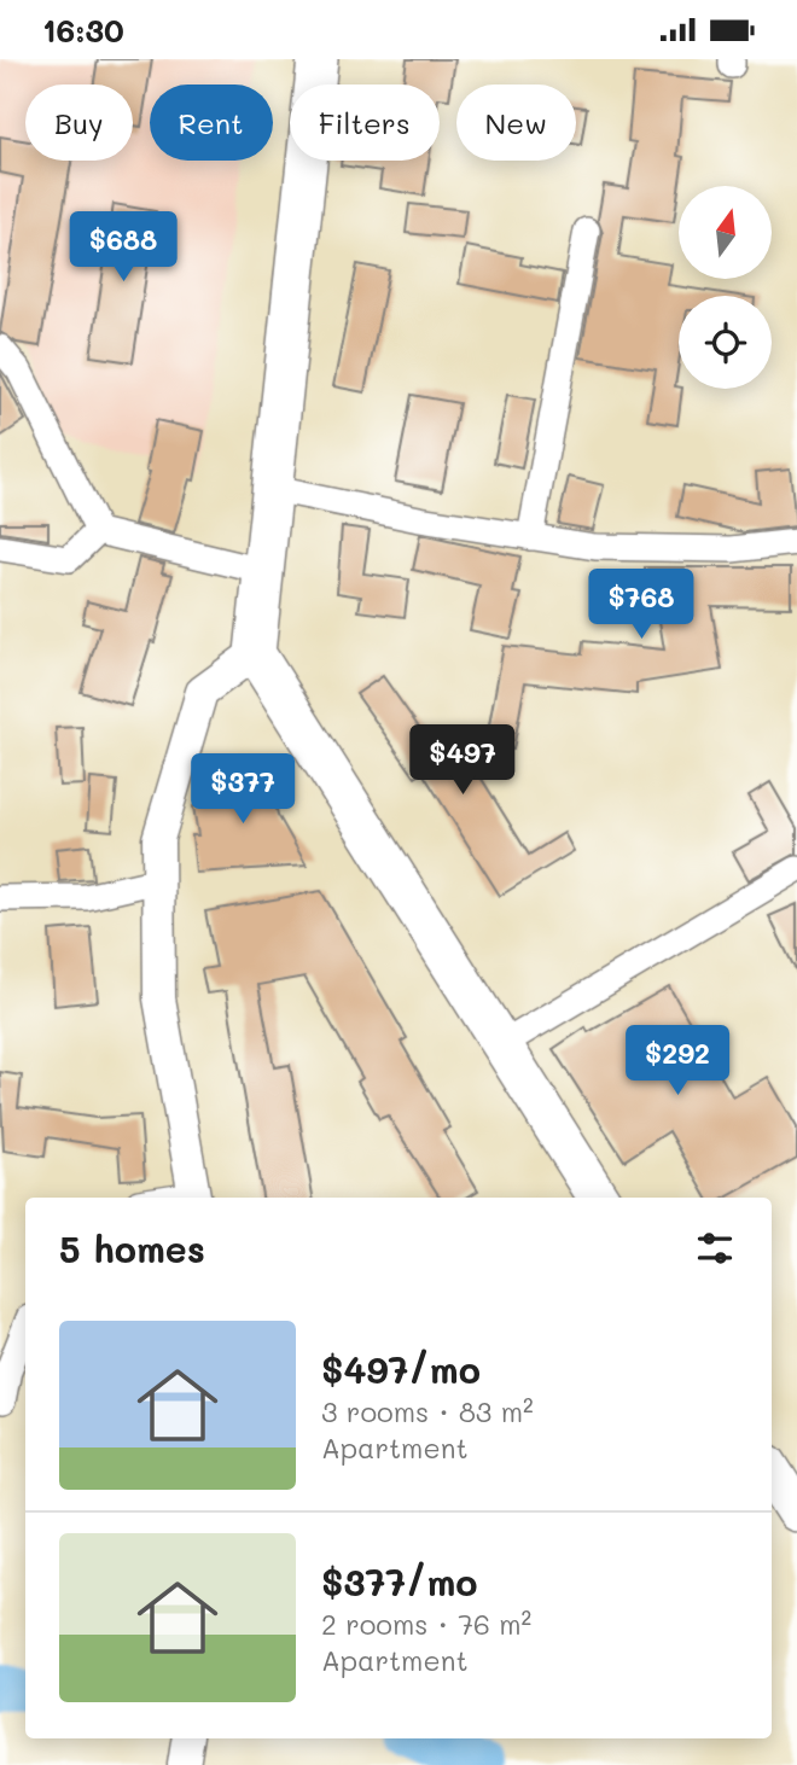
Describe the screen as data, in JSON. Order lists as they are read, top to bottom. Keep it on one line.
{"north":"top","page":{"status":"16:30","chip":["Buy","Rent","Filters","New"],"price":["$688","$768","$497","$377","$292"],"heading":"5 homes","list":[{"name":"$497/mo","note":"3 rooms · 83 m² · Apartment"},{"name":"$377/mo","note":"2 rooms · 76 m² · Apartment"}]}}
